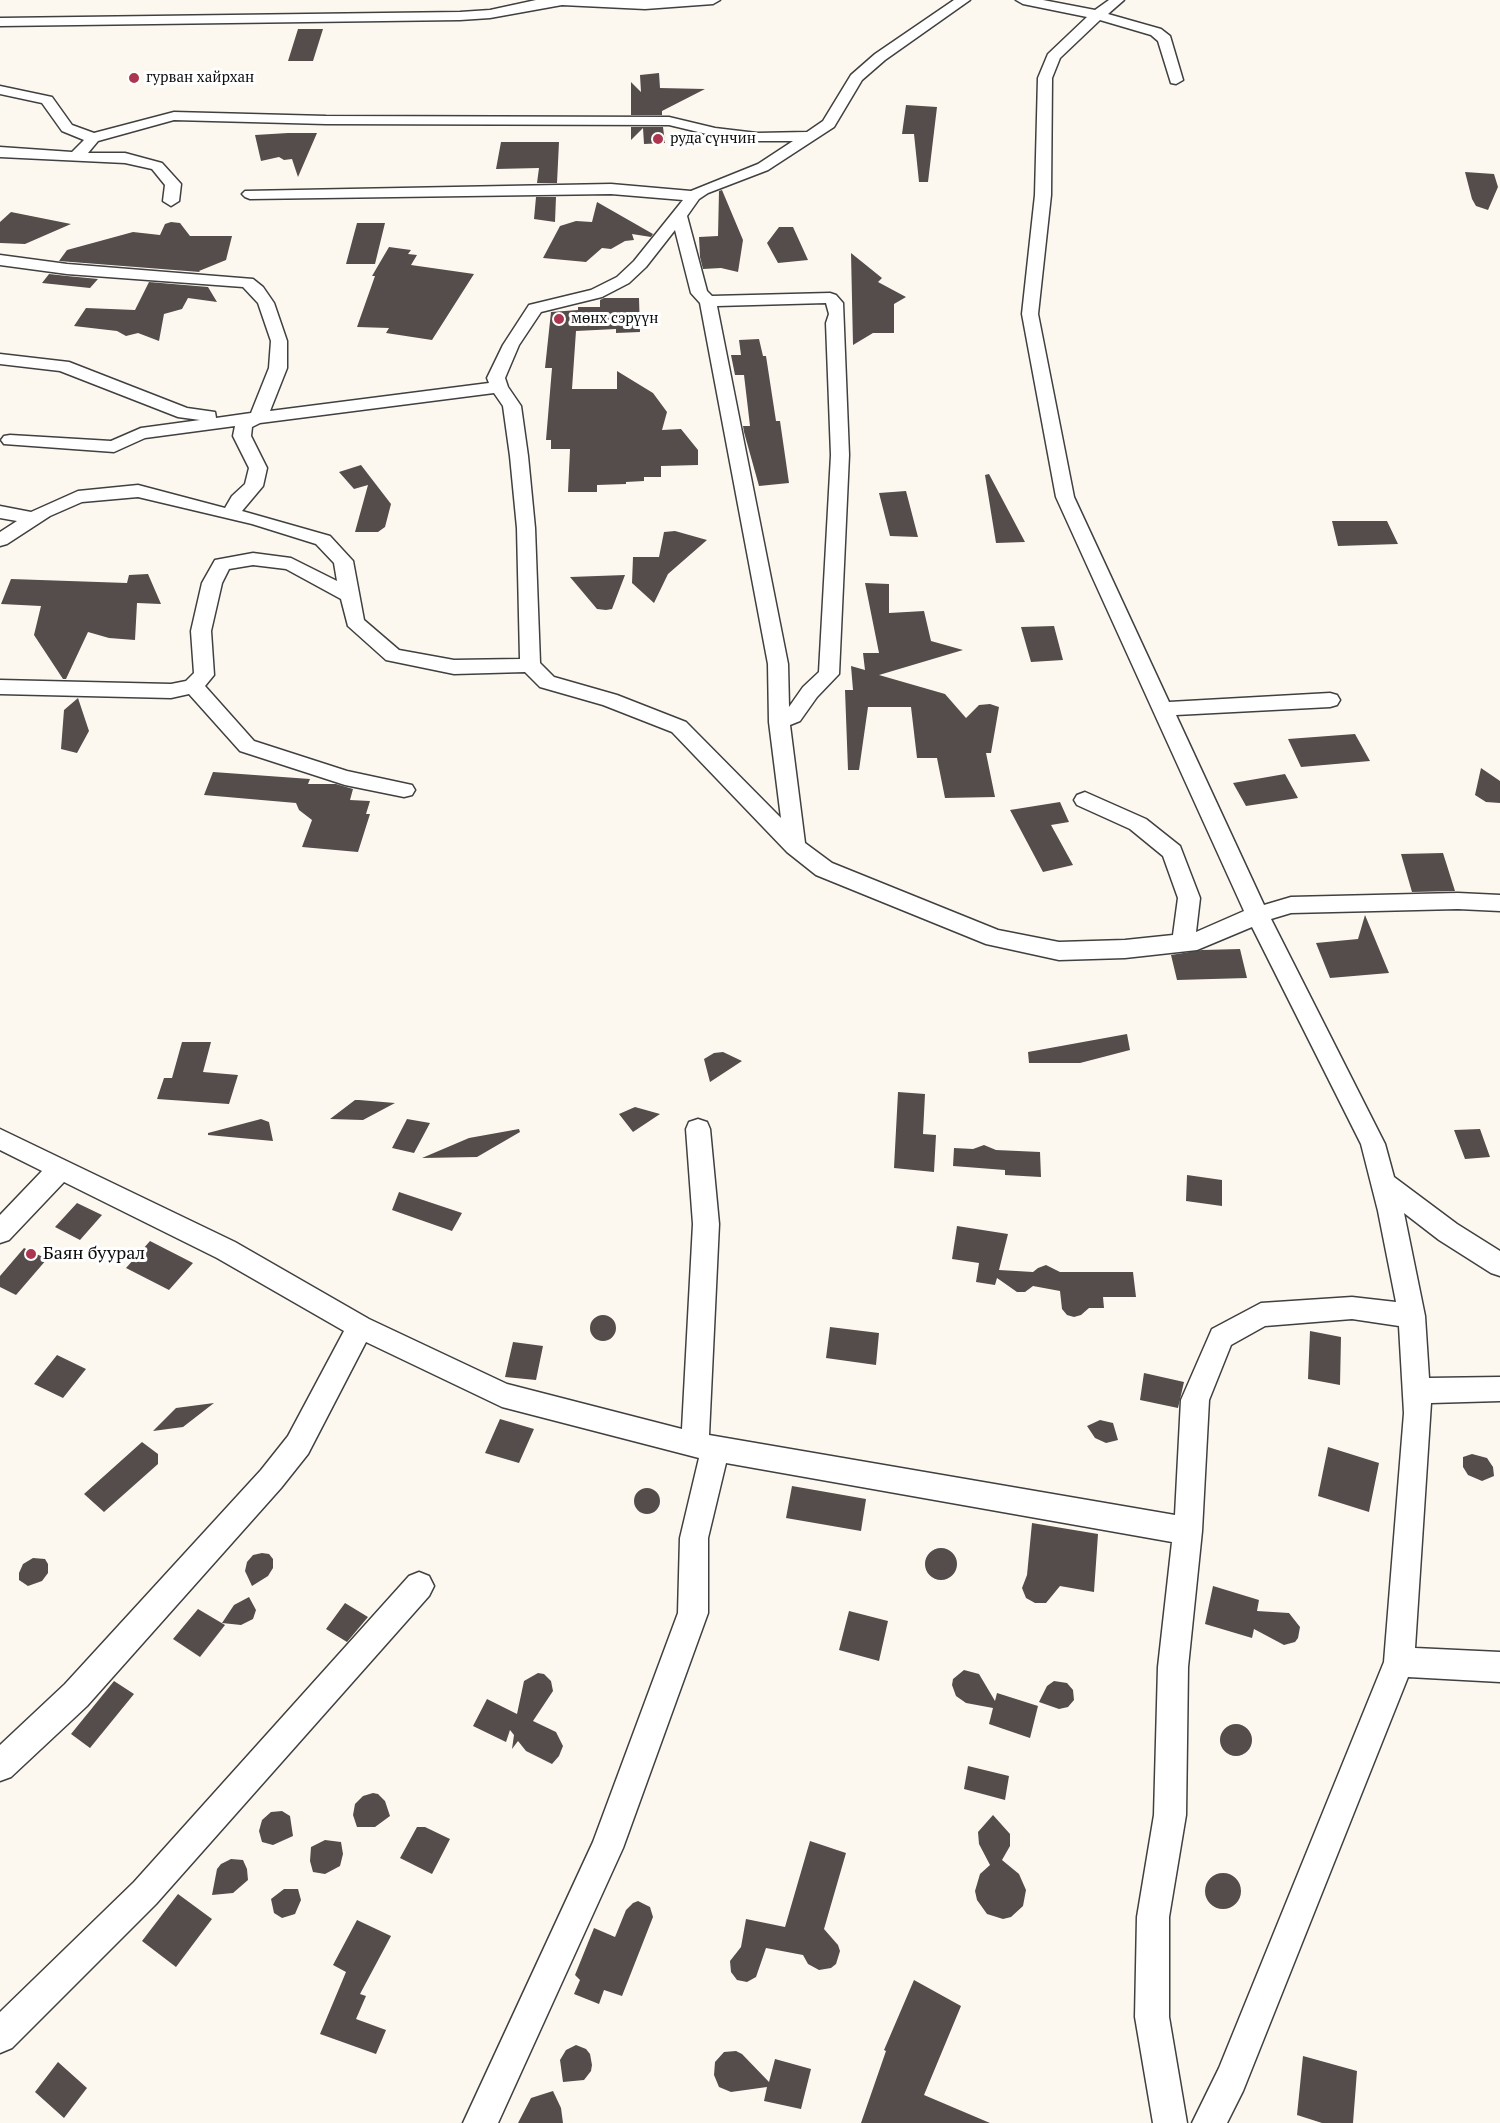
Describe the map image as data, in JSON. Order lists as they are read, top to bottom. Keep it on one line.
{"places":["гурван хайрхан","руда сүнчин","мөнх сэрүүн","Баян буурал"]}
